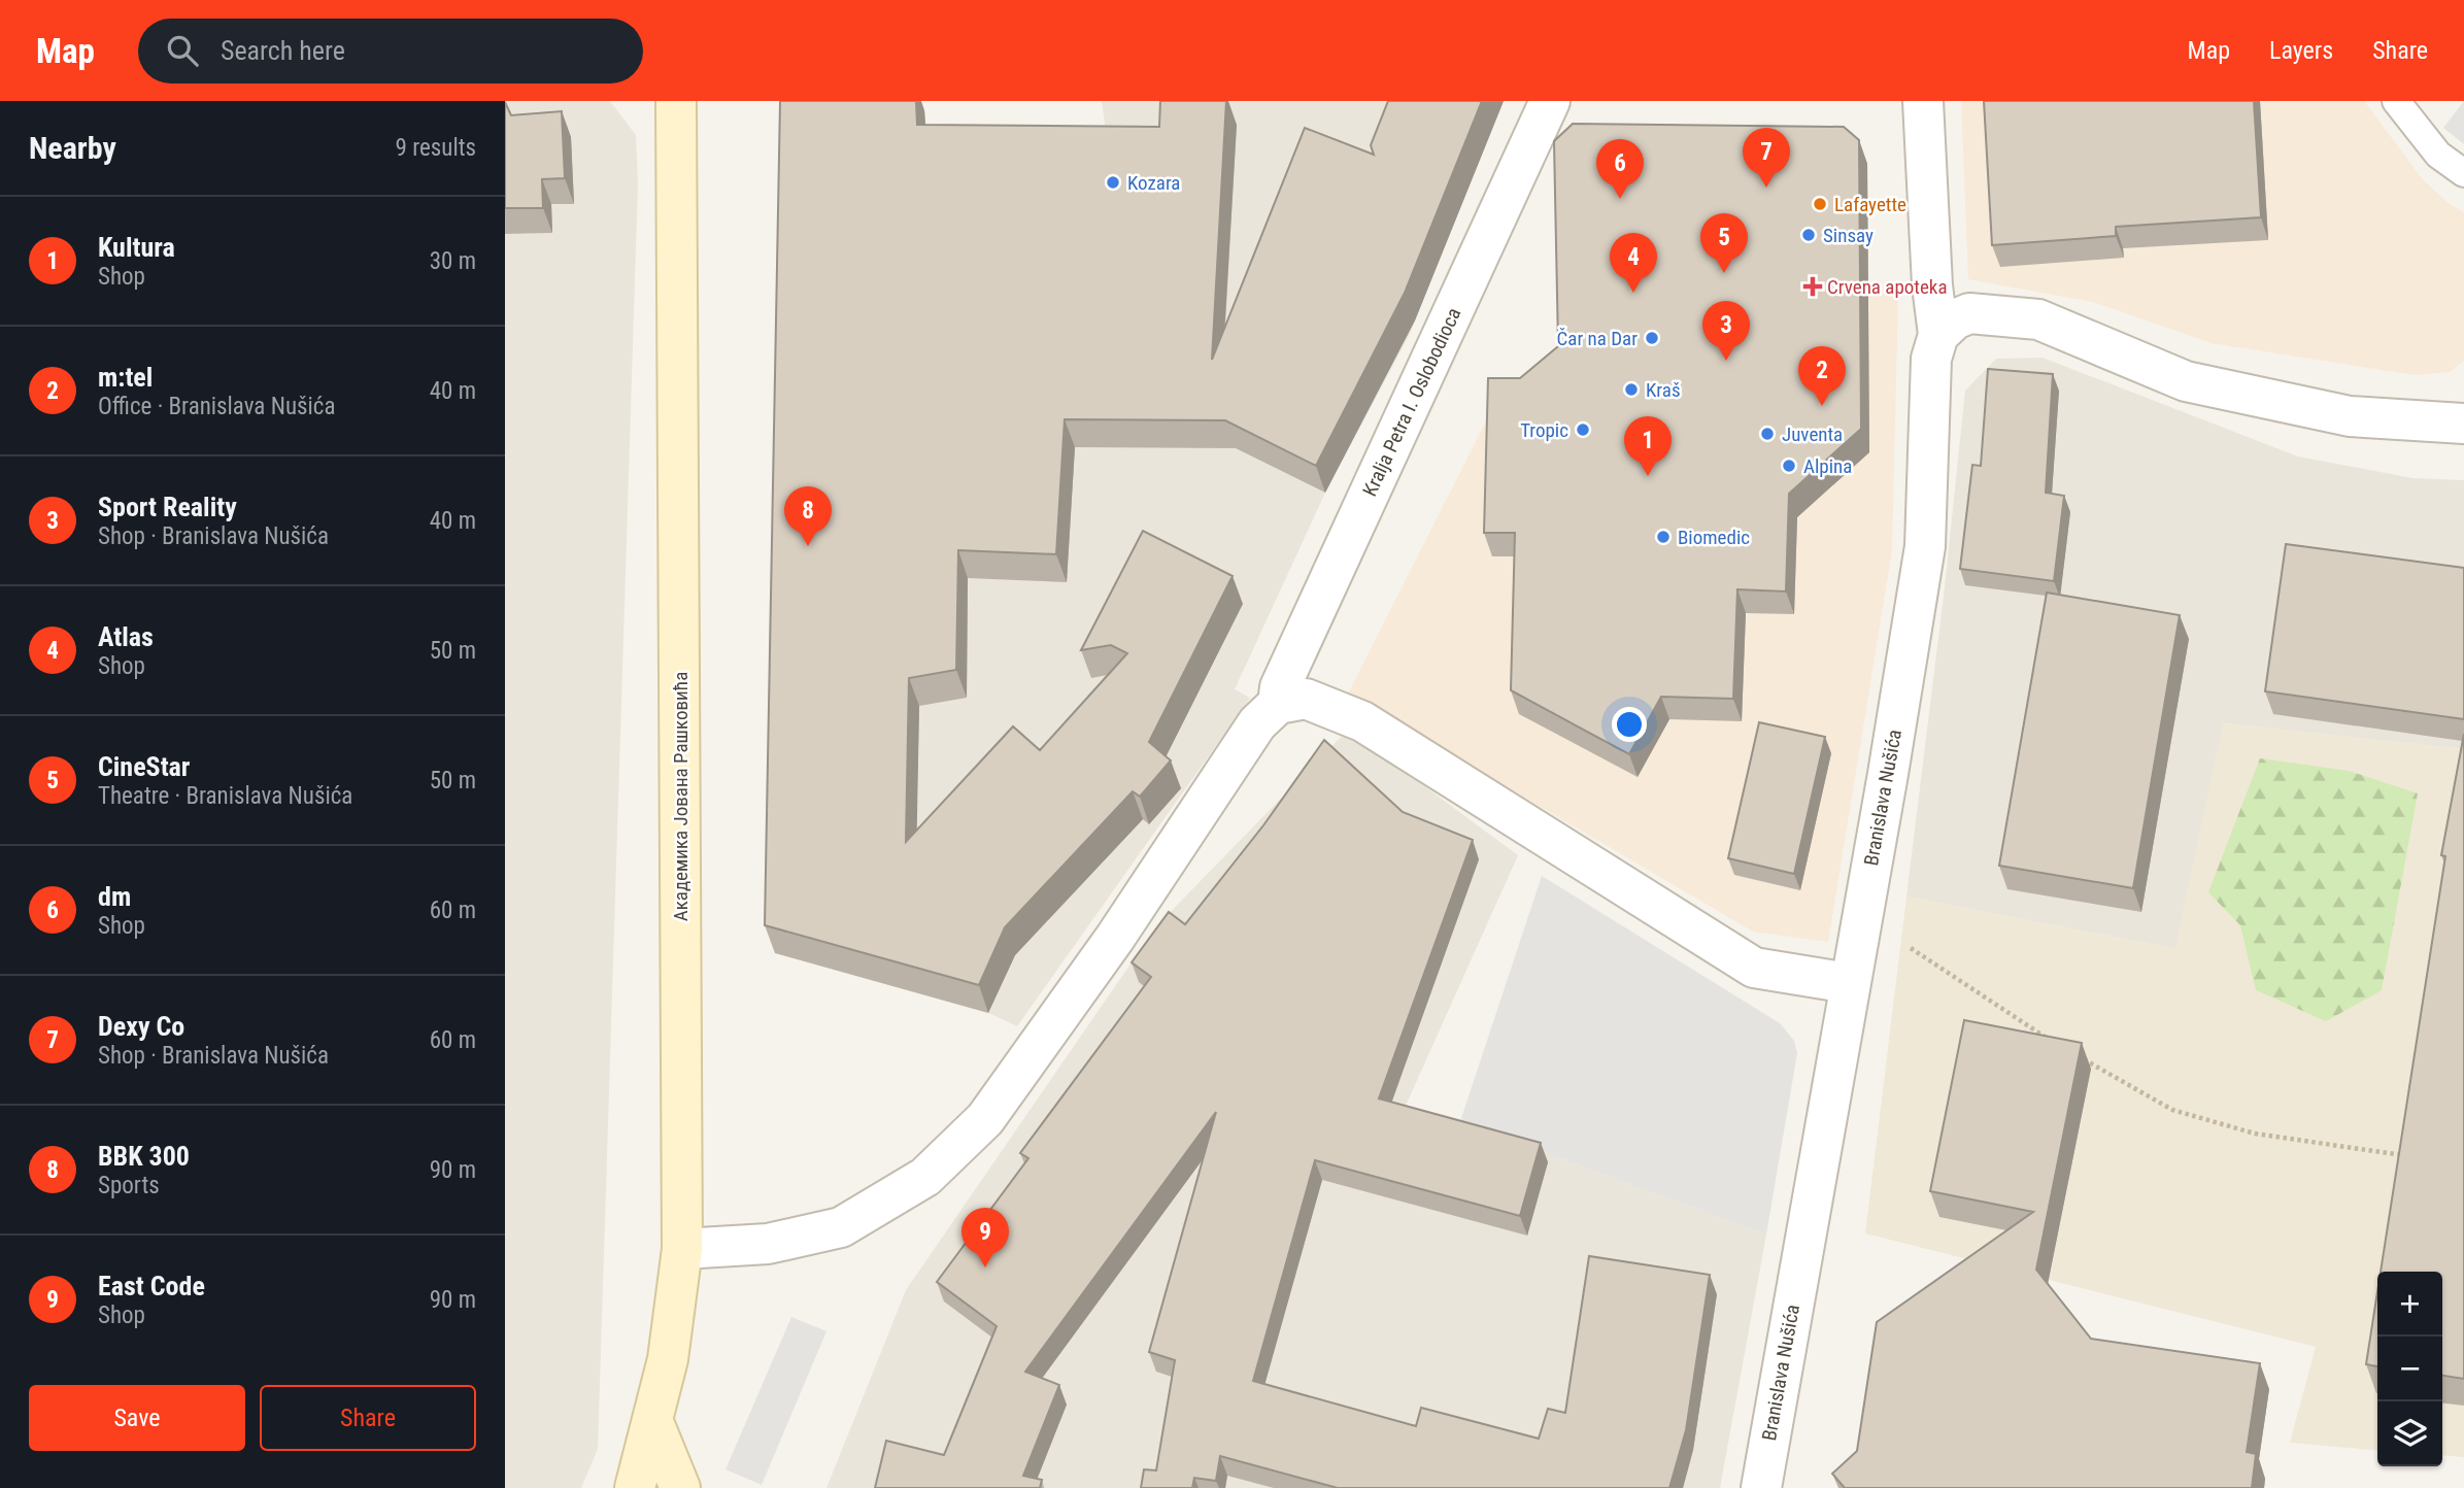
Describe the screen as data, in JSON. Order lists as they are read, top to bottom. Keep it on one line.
{"streets":{"street":["Kralja Petra I. Oslobodioca","Академика Јована Рашковића","Branislava Nušića"]},"places":{"other":["Kozara","Lafayette","Sinsay","Čar na Dar","Kraš","Tropic","Juventa","Alpina","Biomedic"],"health":["Crvena apoteka"]},"page":{"header":"Map","search":"Search here","nav":["Map","Layers","Share"],"heading":["Nearby","9 results"],"pins":["7","6","5","4","3","2","1","8","9"],"list":[{"mark":"1","name":"Kultura","note":"Shop","value":"30 m"},{"mark":"2","name":"m:tel","note":"Office · Branislava Nušića","value":"40 m"},{"mark":"3","name":"Sport Reality","note":"Shop · Branislava Nušića","value":"40 m"},{"mark":"4","name":"Atlas","note":"Shop","value":"50 m"},{"mark":"5","name":"CineStar","note":"Theatre · Branislava Nušića","value":"50 m"},{"mark":"6","name":"dm","note":"Shop","value":"60 m"},{"mark":"7","name":"Dexy Co","note":"Shop · Branislava Nušića","value":"60 m"},{"mark":"8","name":"BBK 300","note":"Sports","value":"90 m"},{"mark":"9","name":"East Code","note":"Shop","value":"90 m"}],"map_buttons":["+","−"],"buttons":["Save","Share"]}}
